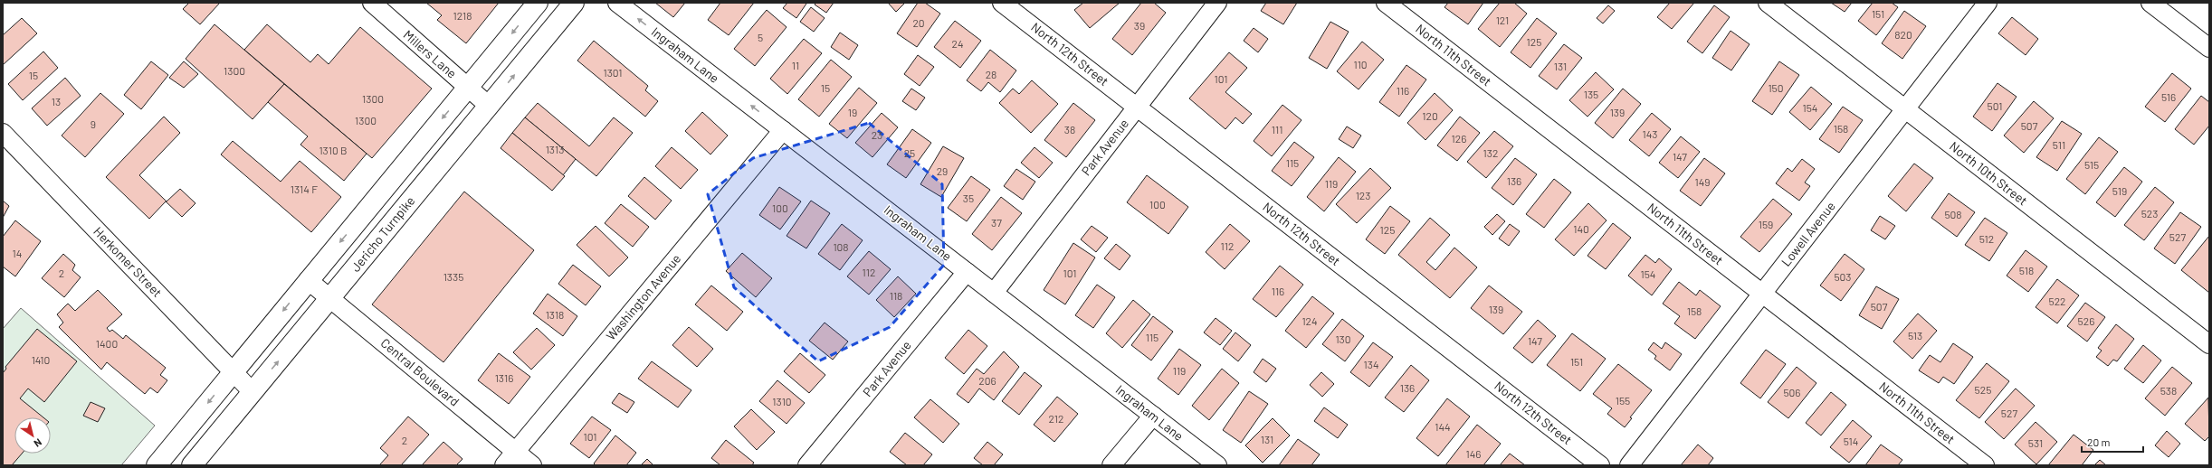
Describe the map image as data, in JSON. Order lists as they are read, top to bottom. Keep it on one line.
{"streets":{"main road":["Jericho Turnpike"],"street":["Millers Lane","North 12th Street","Ingraham Lane","North 11th Street","Park Avenue","North 10th Street","Lowell Avenue","Herkomer Street","Washington Avenue","Central Boulevard"]},"crossings":[["Millers Lane","Jericho Turnpike"],["North 12th Street","Park Avenue"],["Ingraham Lane","Park Avenue"],["Ingraham Lane","Washington Avenue"],["North 11th Street","Lowell Avenue"],["North 10th Street","Lowell Avenue"],["Jericho Turnpike","Herkomer Street"],["Jericho Turnpike","Central Boulevard"],["Washington Avenue","Central Boulevard"]],"house_numbers":["151","1218","121","20","39","820","5","125","24","110","11","131","1300","1301","28","15","101","15","150","116","135","516","1300","13","501","154","19","139","120","1300","9","507","158","38","111","143","23","126","511","1313","1310 B","25","132","147","115","515","29","136","149","119","1314 F","519","123","35","100","100","523","508","37","159","140","125","527","512","112","108","14","518","112","2","101","154","1335","503","116","118","522","507","139","158","1318","124","526","513","115","130","147","1400","1410","151","134","119","1316","206","136","525","538","506","155","1310","527","212","144","101","131","2","514","531","146"],"scale_bar":"20 m","north":"bottom right"}
